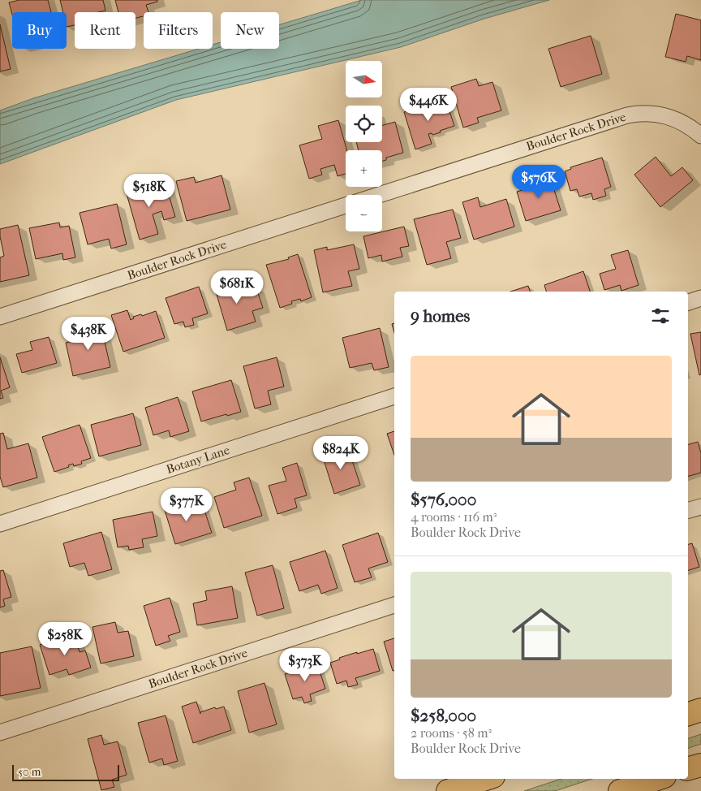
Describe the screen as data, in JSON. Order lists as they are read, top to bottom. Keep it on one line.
{"streets":{"street":["Boulder Rock Drive","Botany Lane"]},"scale_bar":"50 m","north":"right","page":{"chip":["Buy","Rent","Filters","New"],"map_buttons":["+","−"],"price":["$446K","$576K","$518K","$681K","$438K","$824K","$377K","$258K","$373K"],"heading":"9 homes","list":[{"name":"$576,000","note":"4 rooms · 116 m² · Boulder Rock Drive"},{"name":"$258,000","note":"2 rooms · 58 m² · Boulder Rock Drive"}],"scale":"50 m"}}
